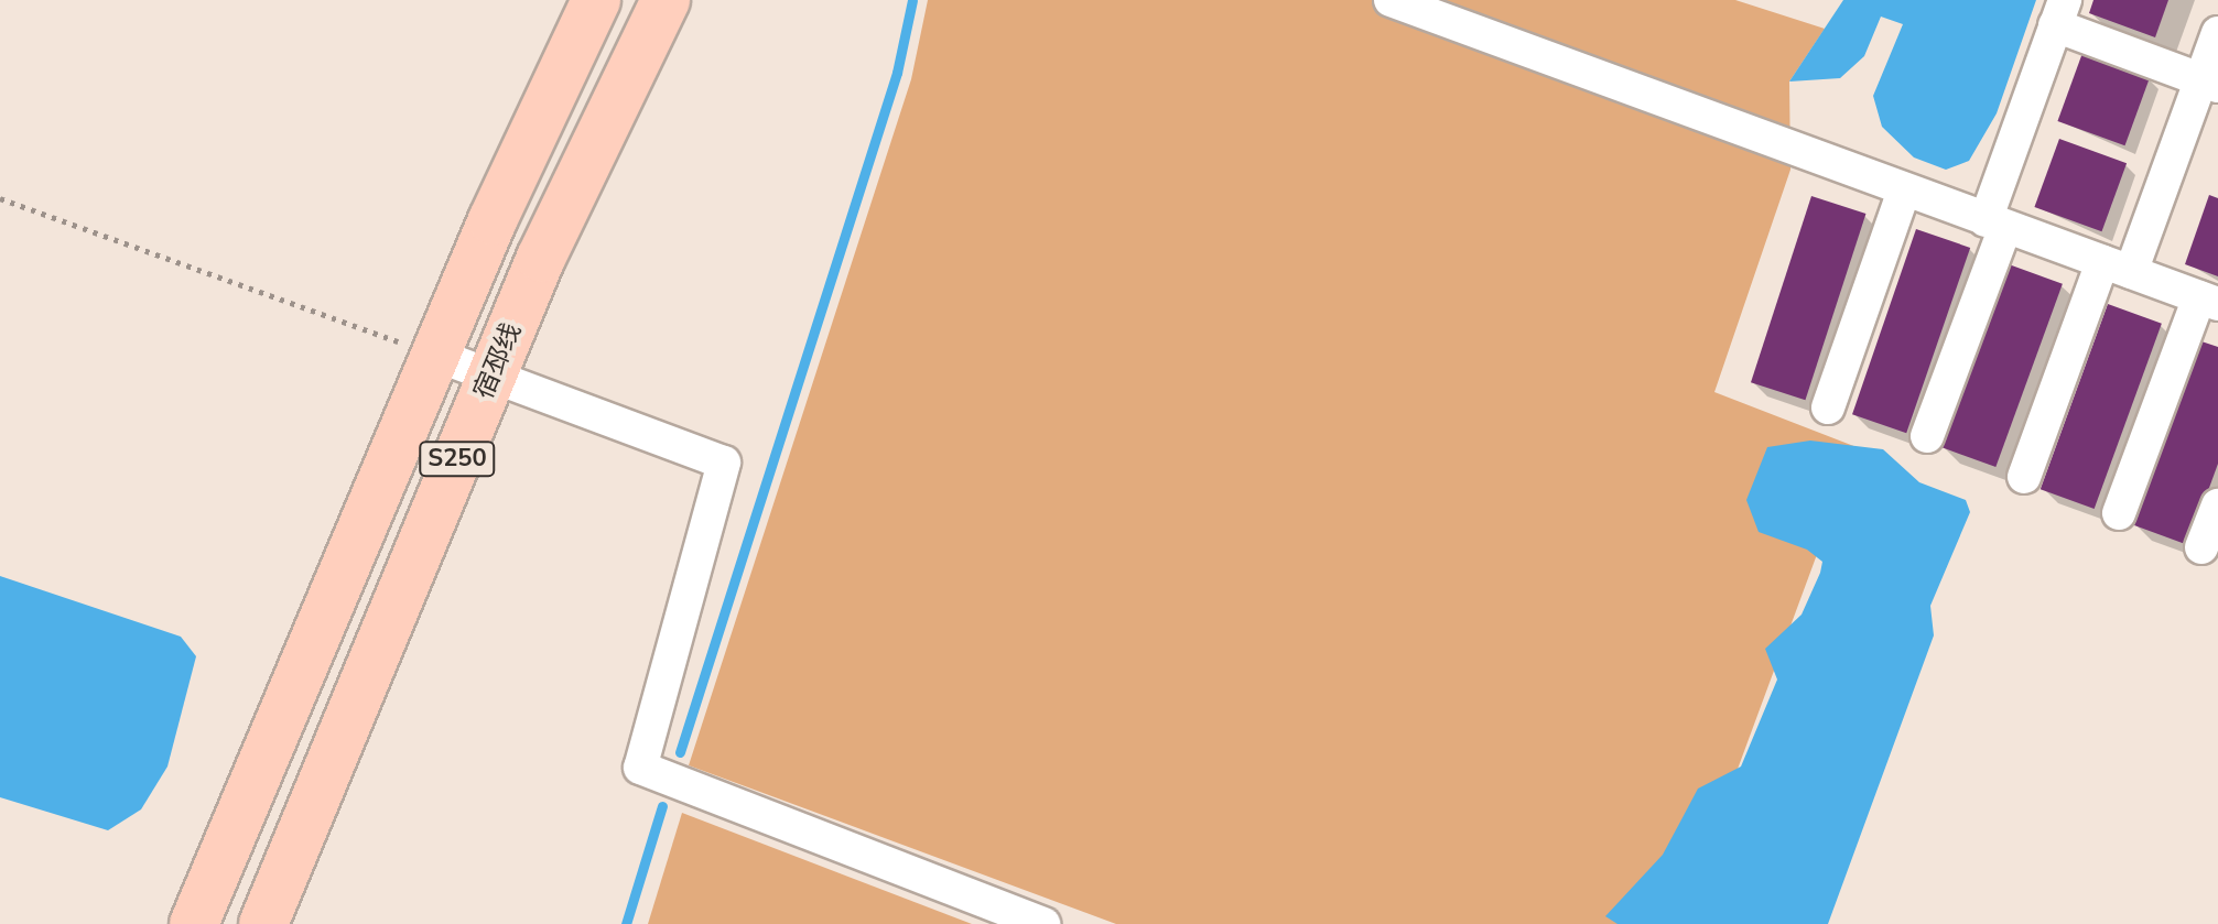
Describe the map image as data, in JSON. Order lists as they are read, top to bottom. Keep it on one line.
{"streets":{"main road":["宿邳线","S250"]}}
